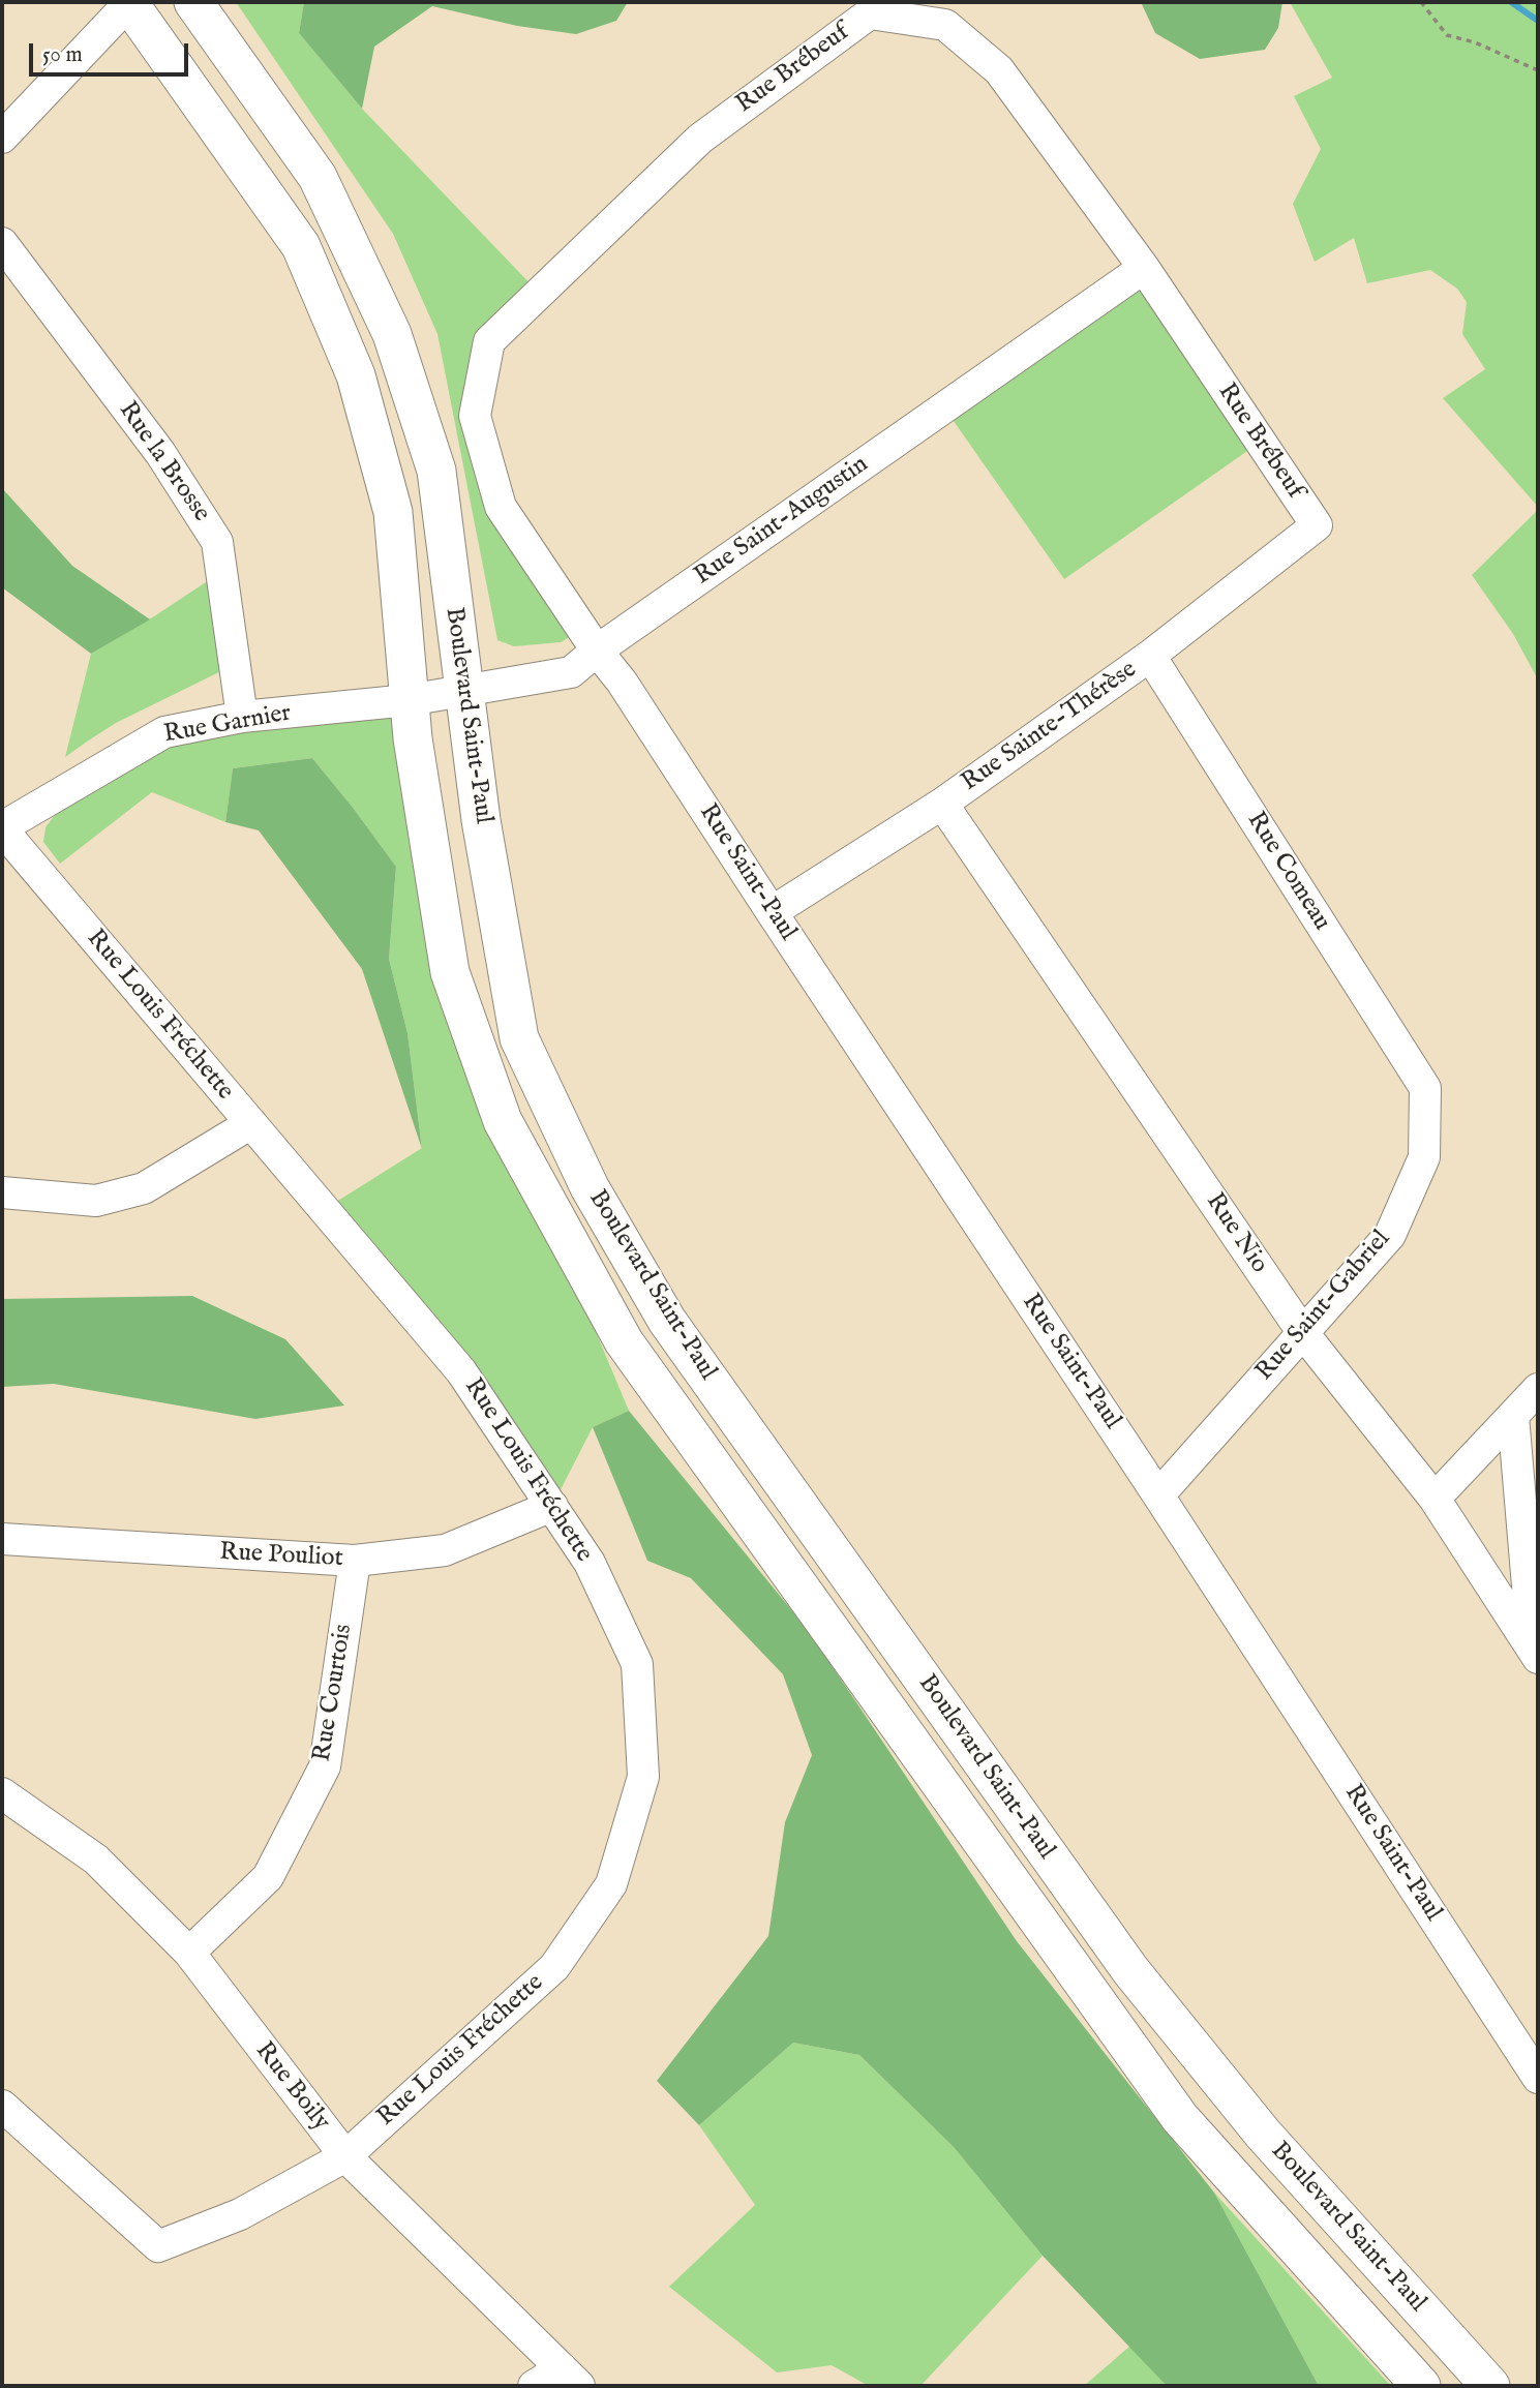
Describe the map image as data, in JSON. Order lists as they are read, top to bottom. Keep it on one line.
{"streets":{"main road":["Boulevard Saint-Paul"],"street":["Rue Brébeuf","Rue la Brosse","Rue Saint-Augustin","Rue Garnier","Rue Sainte-Thérèse","Rue Comeau","Rue Saint-Paul","Rue Louis Fréchette","Rue Nio","Rue Saint-Gabriel","Rue Pouliot","Rue Courtois","Rue Boily"]},"crossings":[["Rue Brébeuf","Rue Saint-Augustin"],["Rue Brébeuf","Rue Sainte-Thérèse"],["Rue Brébeuf","Rue Saint-Paul"],["Rue la Brosse","Rue Garnier"],["Rue Saint-Augustin","Boulevard Saint-Paul"],["Rue Saint-Augustin","Rue Garnier"],["Rue Saint-Augustin","Rue Saint-Paul"],["Boulevard Saint-Paul","Rue Garnier"],["Rue Garnier","Rue Louis Fréchette"],["Rue Sainte-Thérèse","Rue Comeau"],["Rue Sainte-Thérèse","Rue Saint-Paul"],["Rue Sainte-Thérèse","Rue Nio"],["Rue Comeau","Rue Saint-Gabriel"],["Rue Saint-Paul","Rue Saint-Gabriel"],["Rue Louis Fréchette","Rue Pouliot"],["Rue Louis Fréchette","Rue Boily"],["Rue Nio","Rue Saint-Gabriel"],["Rue Pouliot","Rue Courtois"],["Rue Courtois","Rue Boily"]],"scale_bar":"50 m"}
